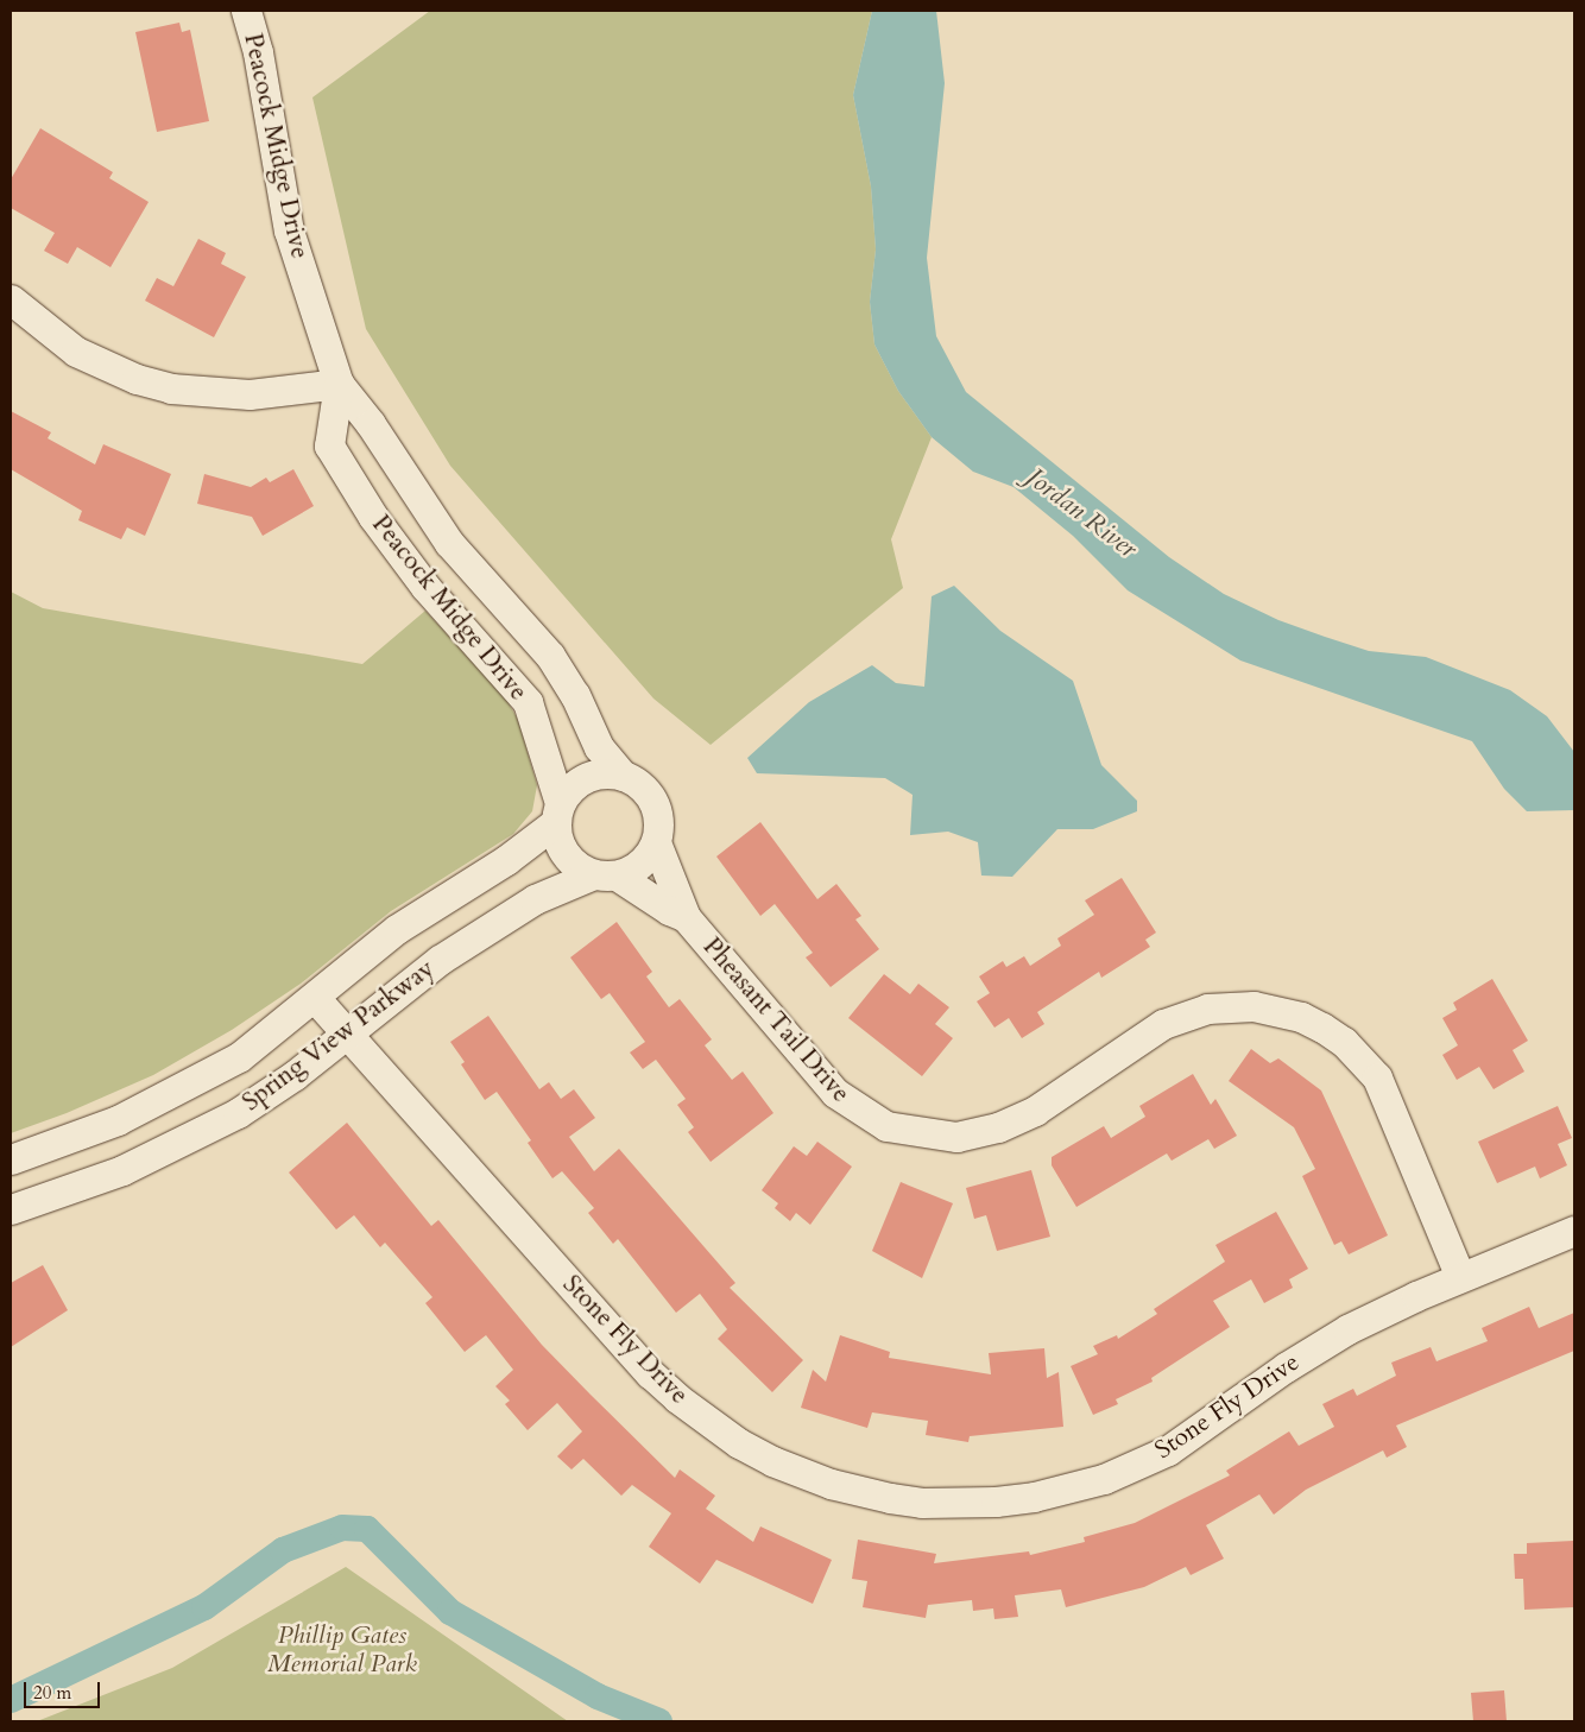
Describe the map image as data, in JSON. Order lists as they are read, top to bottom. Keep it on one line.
{"streets":{"street":["Peacock Midge Drive","Pheasant Tail Drive","Spring View Parkway","Stone Fly Drive"]},"crossings":[["Peacock Midge Drive","Pheasant Tail Drive"],["Peacock Midge Drive","Spring View Parkway"],["Pheasant Tail Drive","Spring View Parkway"],["Pheasant Tail Drive","Stone Fly Drive"],["Spring View Parkway","Stone Fly Drive"]],"water":["Jordan River"],"parks":["Phillip Gates Memorial Park"],"scale_bar":"20 m"}
